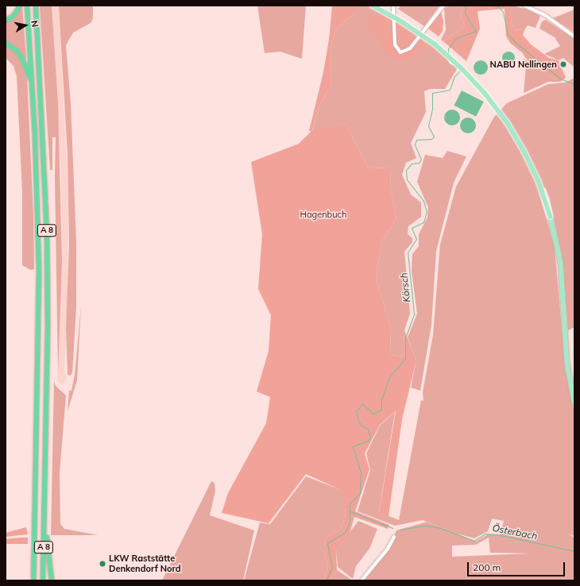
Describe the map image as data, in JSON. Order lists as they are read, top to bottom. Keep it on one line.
{"streets":{"highway":["A 8"]},"water":["Körsch","Österbach"],"parks":["Hagenbuch"],"places":["NABU Nellingen","LKW Raststätte Denkendorf Nord"],"scale_bar":"200 m","north":"right"}
